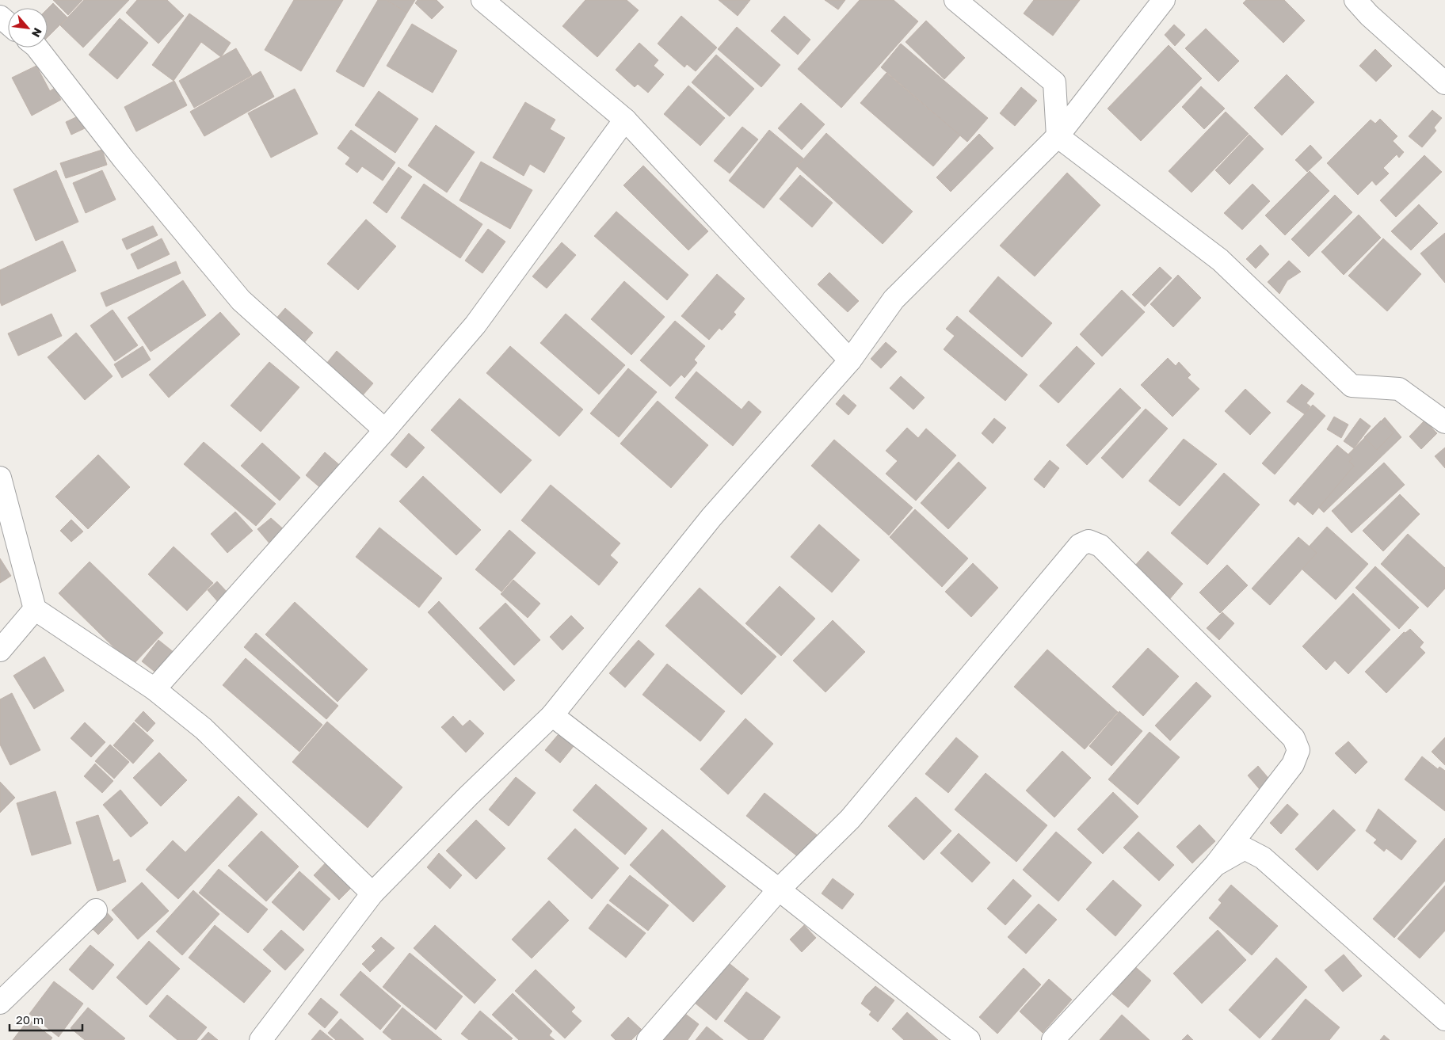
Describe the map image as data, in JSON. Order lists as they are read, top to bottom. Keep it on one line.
{"scale_bar":"20 m","north":"bottom right"}
